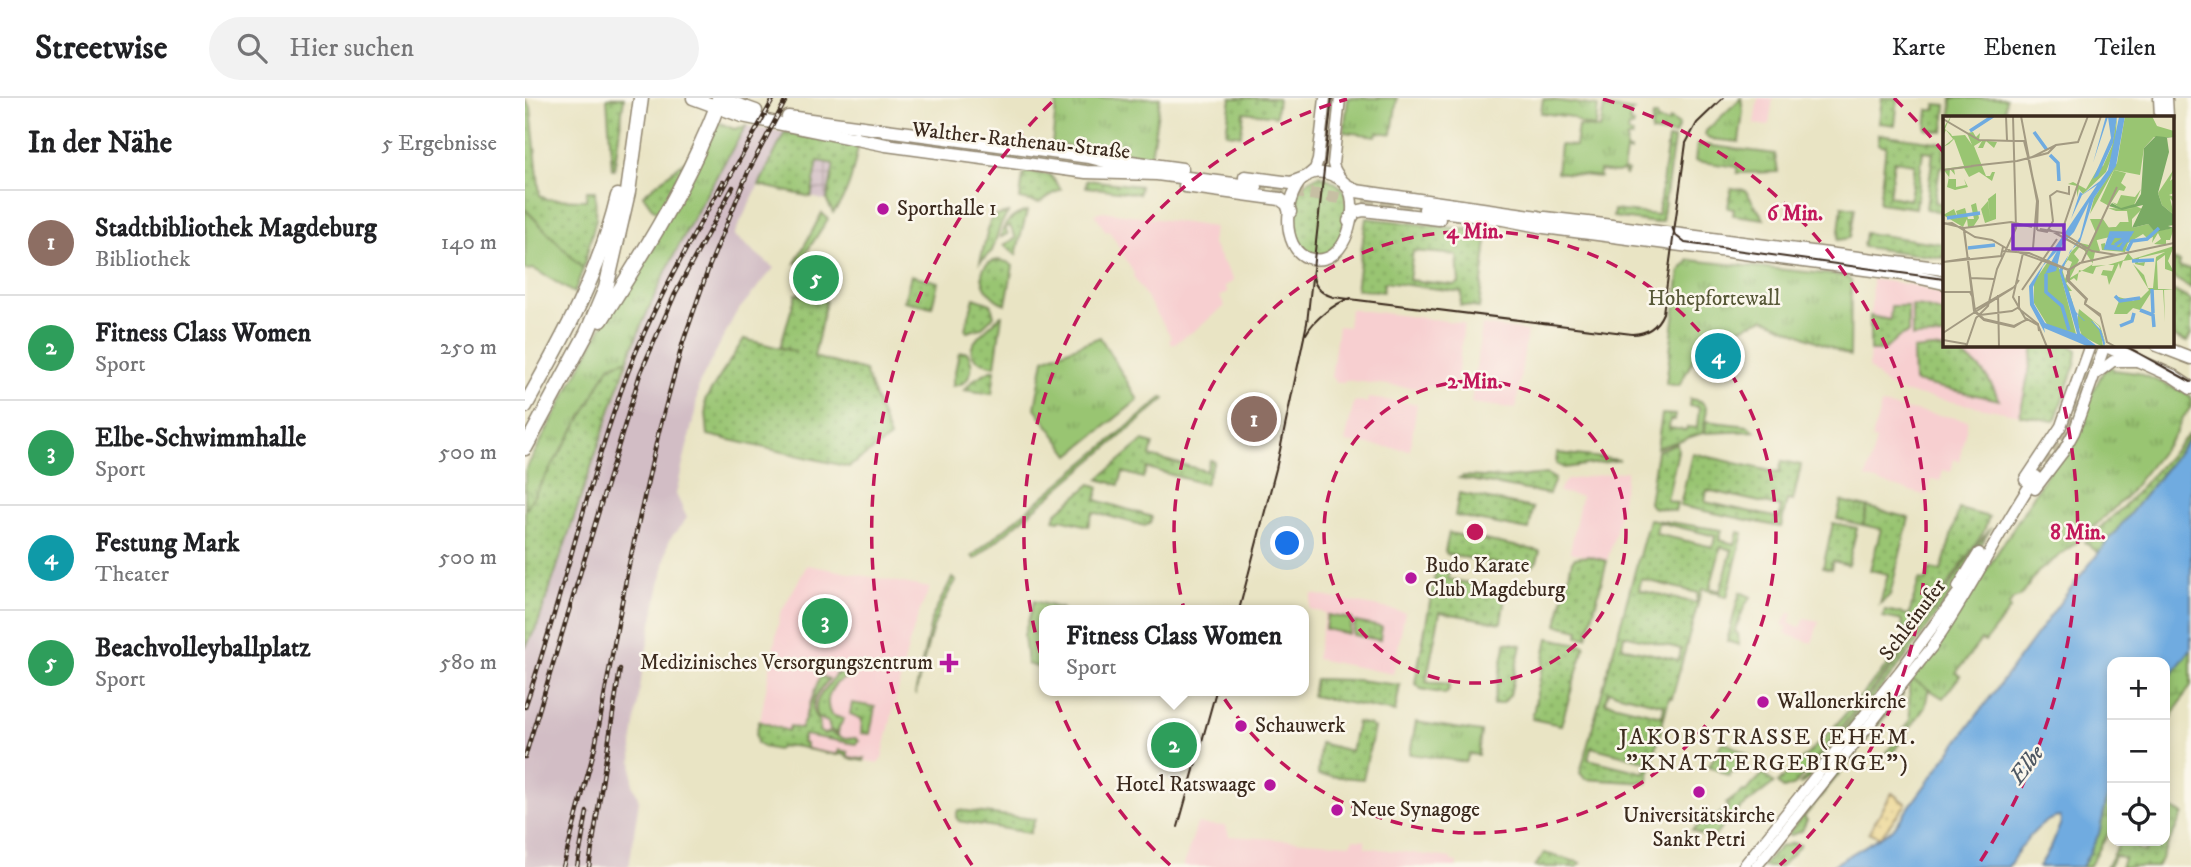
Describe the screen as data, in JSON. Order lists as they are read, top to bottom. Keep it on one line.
{"streets":{"main road":["Walther-Rathenau-Straße","Schleinufer"]},"districts":["JAKOBSTRASSE (EHEM. \"KNATTERGEBIRGE\")"],"water":["Elbe"],"parks":["Hohepfortewall"],"places":{"other":["Sporthalle 1","Budo Karate Club Magdeburg","Wallonerkirche","Schauwerk","Hotel Ratswaage","Universitätskirche Sankt Petri","Neue Synagoge"],"health":["Medizinisches Versorgungszentrum"]},"page":{"header":"Streetwise","search":"Hier suchen","nav":["Karte","Ebenen","Teilen"],"heading":["In der Nähe","5 Ergebnisse"],"list":[{"mark":"1","name":"Stadtbibliothek Magdeburg","note":"Bibliothek","value":"140 m"},{"mark":"2","name":"Fitness Class Women","note":"Sport","value":"250 m"},{"mark":"3","name":"Elbe-Schwimmhalle","note":"Sport","value":"500 m"},{"mark":"4","name":"Festung Mark","note":"Theater","value":"500 m"},{"mark":"5","name":"Beachvolleyballplatz","note":"Sport","value":"580 m"}],"pins":["5","4","1","3","2"],"popup":["Fitness Class Women","Sport"],"map_buttons":["+","−"]},"rings":["6 Min.","4 Min.","2 Min.","8 Min."]}
